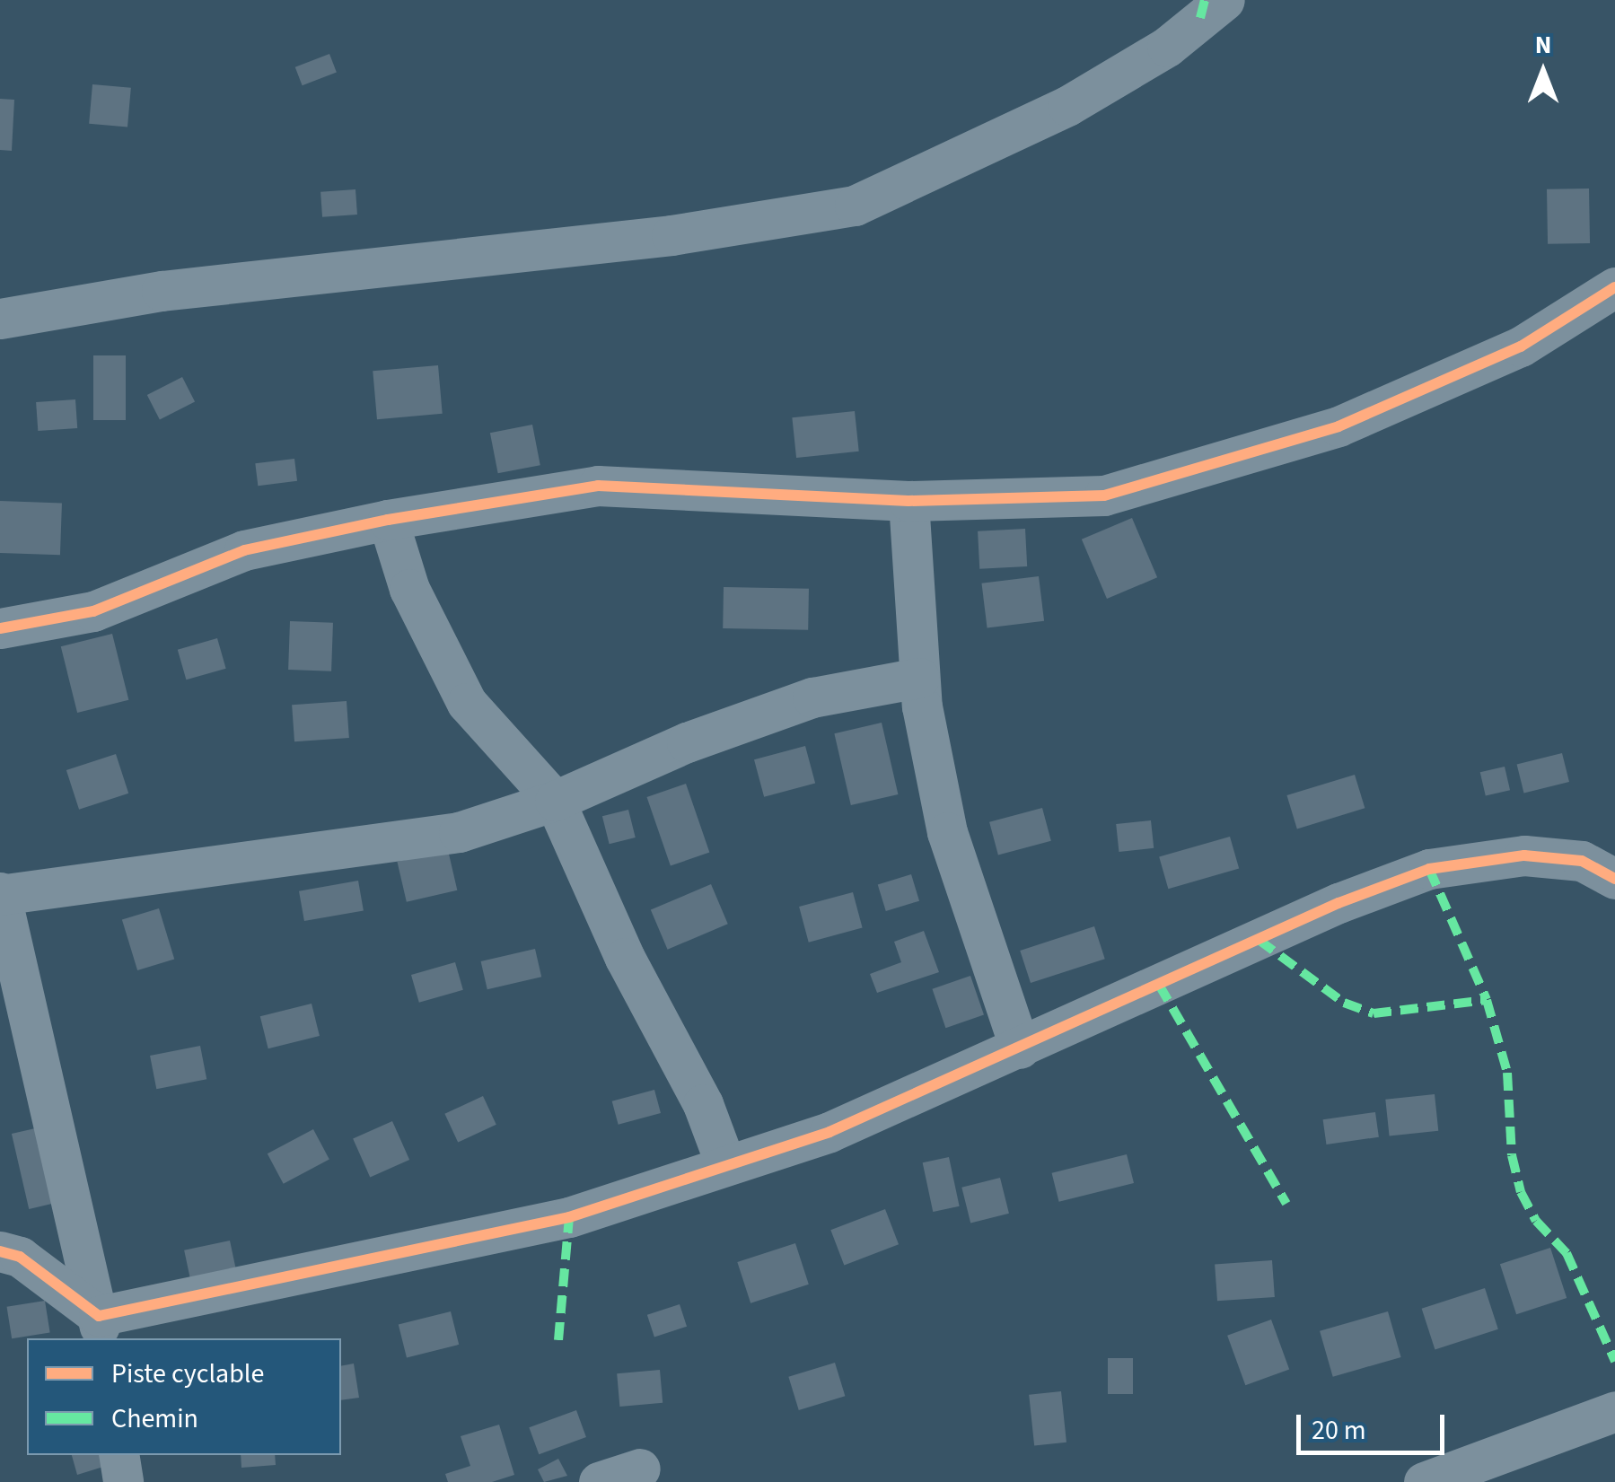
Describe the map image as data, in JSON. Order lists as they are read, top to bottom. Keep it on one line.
{"legend":["Piste cyclable","Chemin"],"scale_bar":"20 m","north":"top"}
